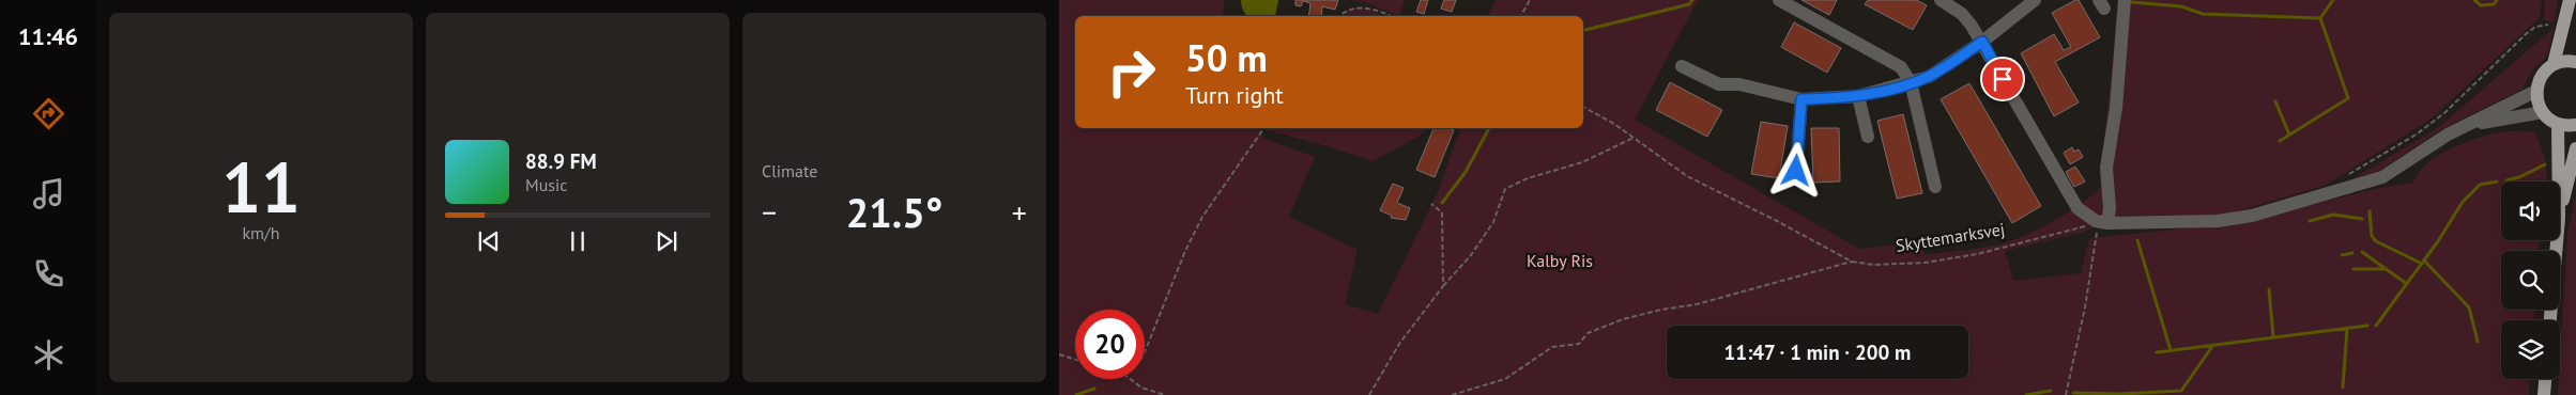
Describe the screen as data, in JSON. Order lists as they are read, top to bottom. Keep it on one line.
{"streets":{"path":["Skyttemarksvej"]},"parks":["Kalby Ris"],"page":{"tabs":"11:46","tile":[["11","km/h"],"Climate"],"turn":["50 m","Turn right"],"song":["88.9 FM","Music"],"heat":["−","21.5°","+"],"limit":"20","trip":"11:47 · 1 min · 200 m"}}
